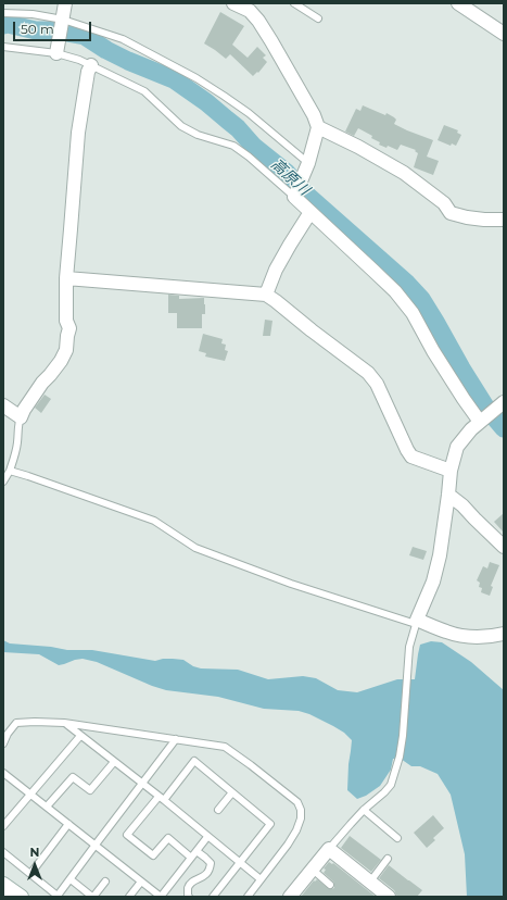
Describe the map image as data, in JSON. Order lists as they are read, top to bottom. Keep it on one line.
{"water":["高原川"],"scale_bar":"50 m","north":"top"}
